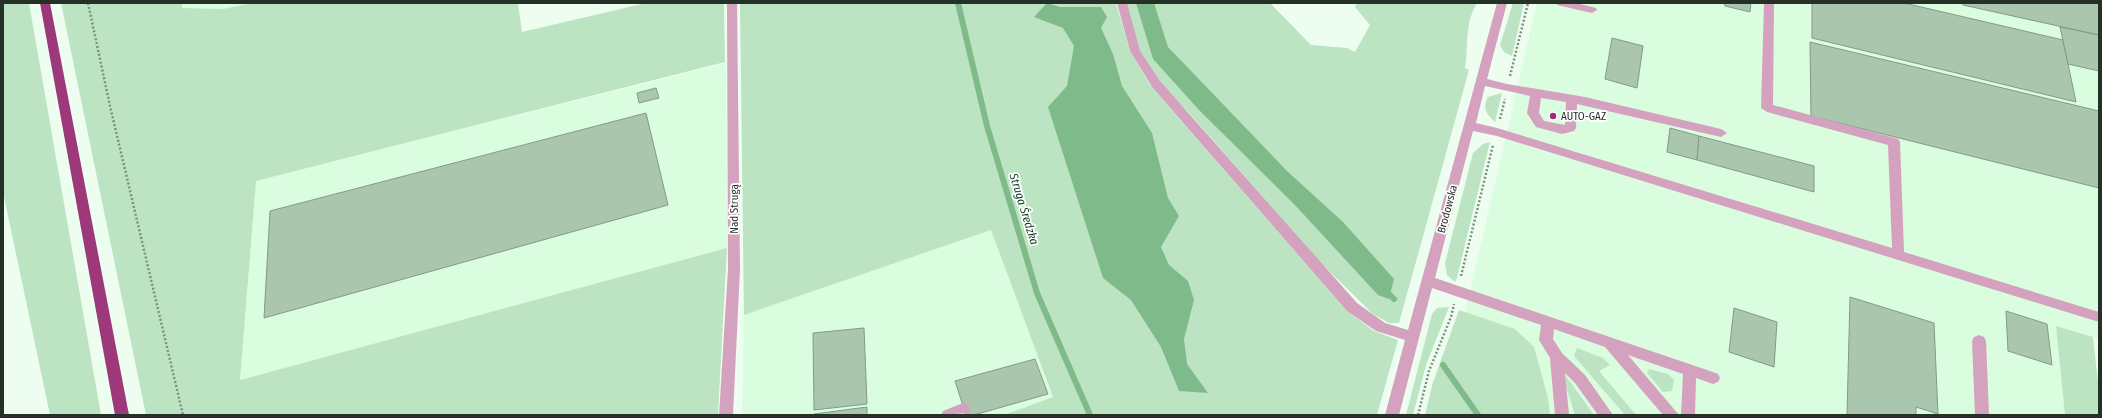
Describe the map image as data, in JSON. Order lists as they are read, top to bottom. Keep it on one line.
{"streets":{"street":["Nad Strugą","Brodowska"]},"water":["Struga Średzka"],"places":["AUTO-GAZ"]}
